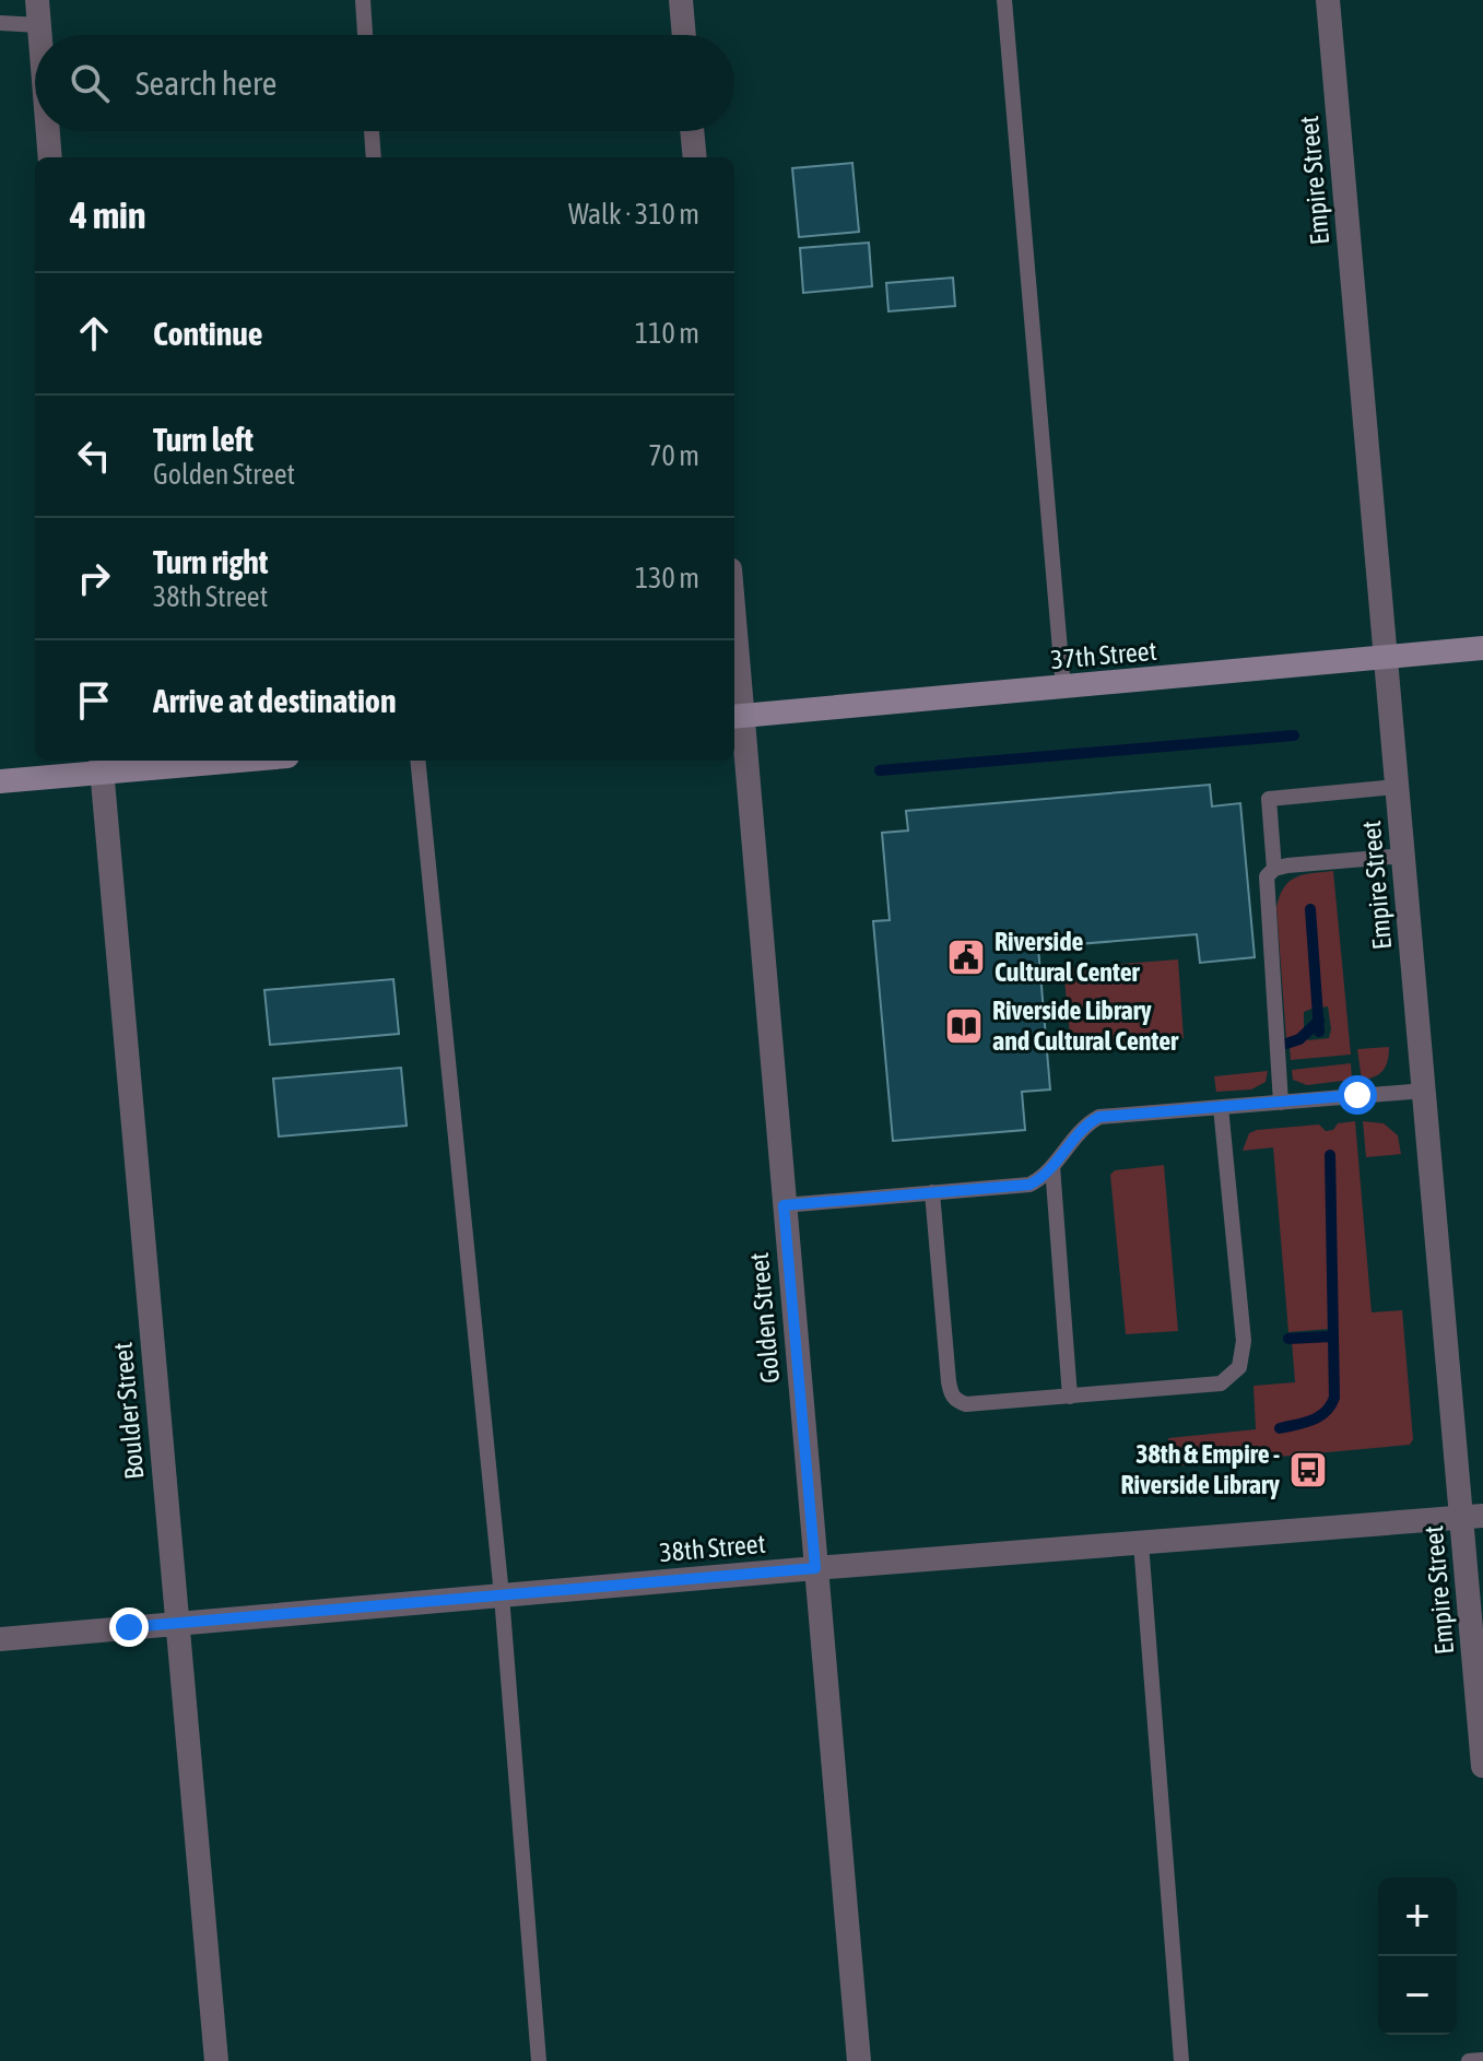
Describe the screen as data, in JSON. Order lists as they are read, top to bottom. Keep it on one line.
{"streets":{"main road":["37th Street"],"street":["Empire Street","Golden Street","Boulder Street","38th Street"]},"crossings":[["Empire Street","37th Street"],["Empire Street","38th Street"],["37th Street","Golden Street"],["Golden Street","38th Street"],["Boulder Street","38th Street"]],"places":{"public building":["Riverside Cultural Center"],"library":["Riverside Library and Cultural Center"],"bus stop":["38th & Empire - Riverside Library"]},"page":{"search":"Search here","heading":["4 min","Walk · 310 m"],"list":[["Continue","110 m"],["Turn left","Golden Street","70 m"],["Turn right","38th Street","130 m"],"Arrive at destination"],"map_buttons":["+","−"]}}
